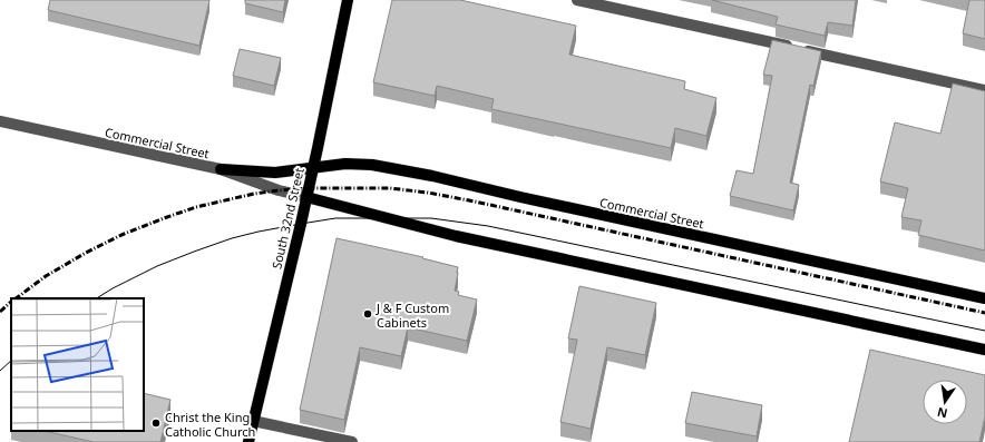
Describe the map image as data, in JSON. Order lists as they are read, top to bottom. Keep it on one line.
{"streets":{"main road":["Commercial Street","South 32nd Street"]},"crossings":[["Commercial Street","South 32nd Street"]],"places":["J & F Custom Cabinets","Christ the King Catholic Church"],"north":"bottom"}
